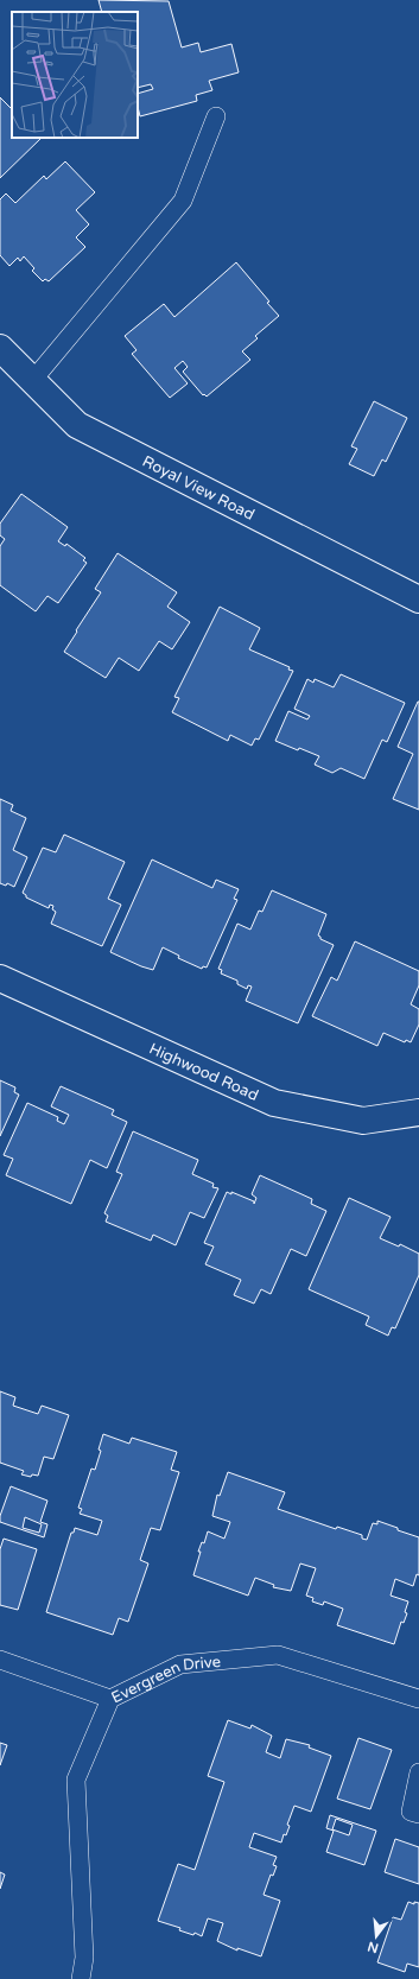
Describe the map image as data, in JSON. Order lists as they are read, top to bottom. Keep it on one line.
{"streets":{"street":["Royal View Road","Highwood Road"],"lane":["Evergreen Drive"]},"north":"bottom"}
